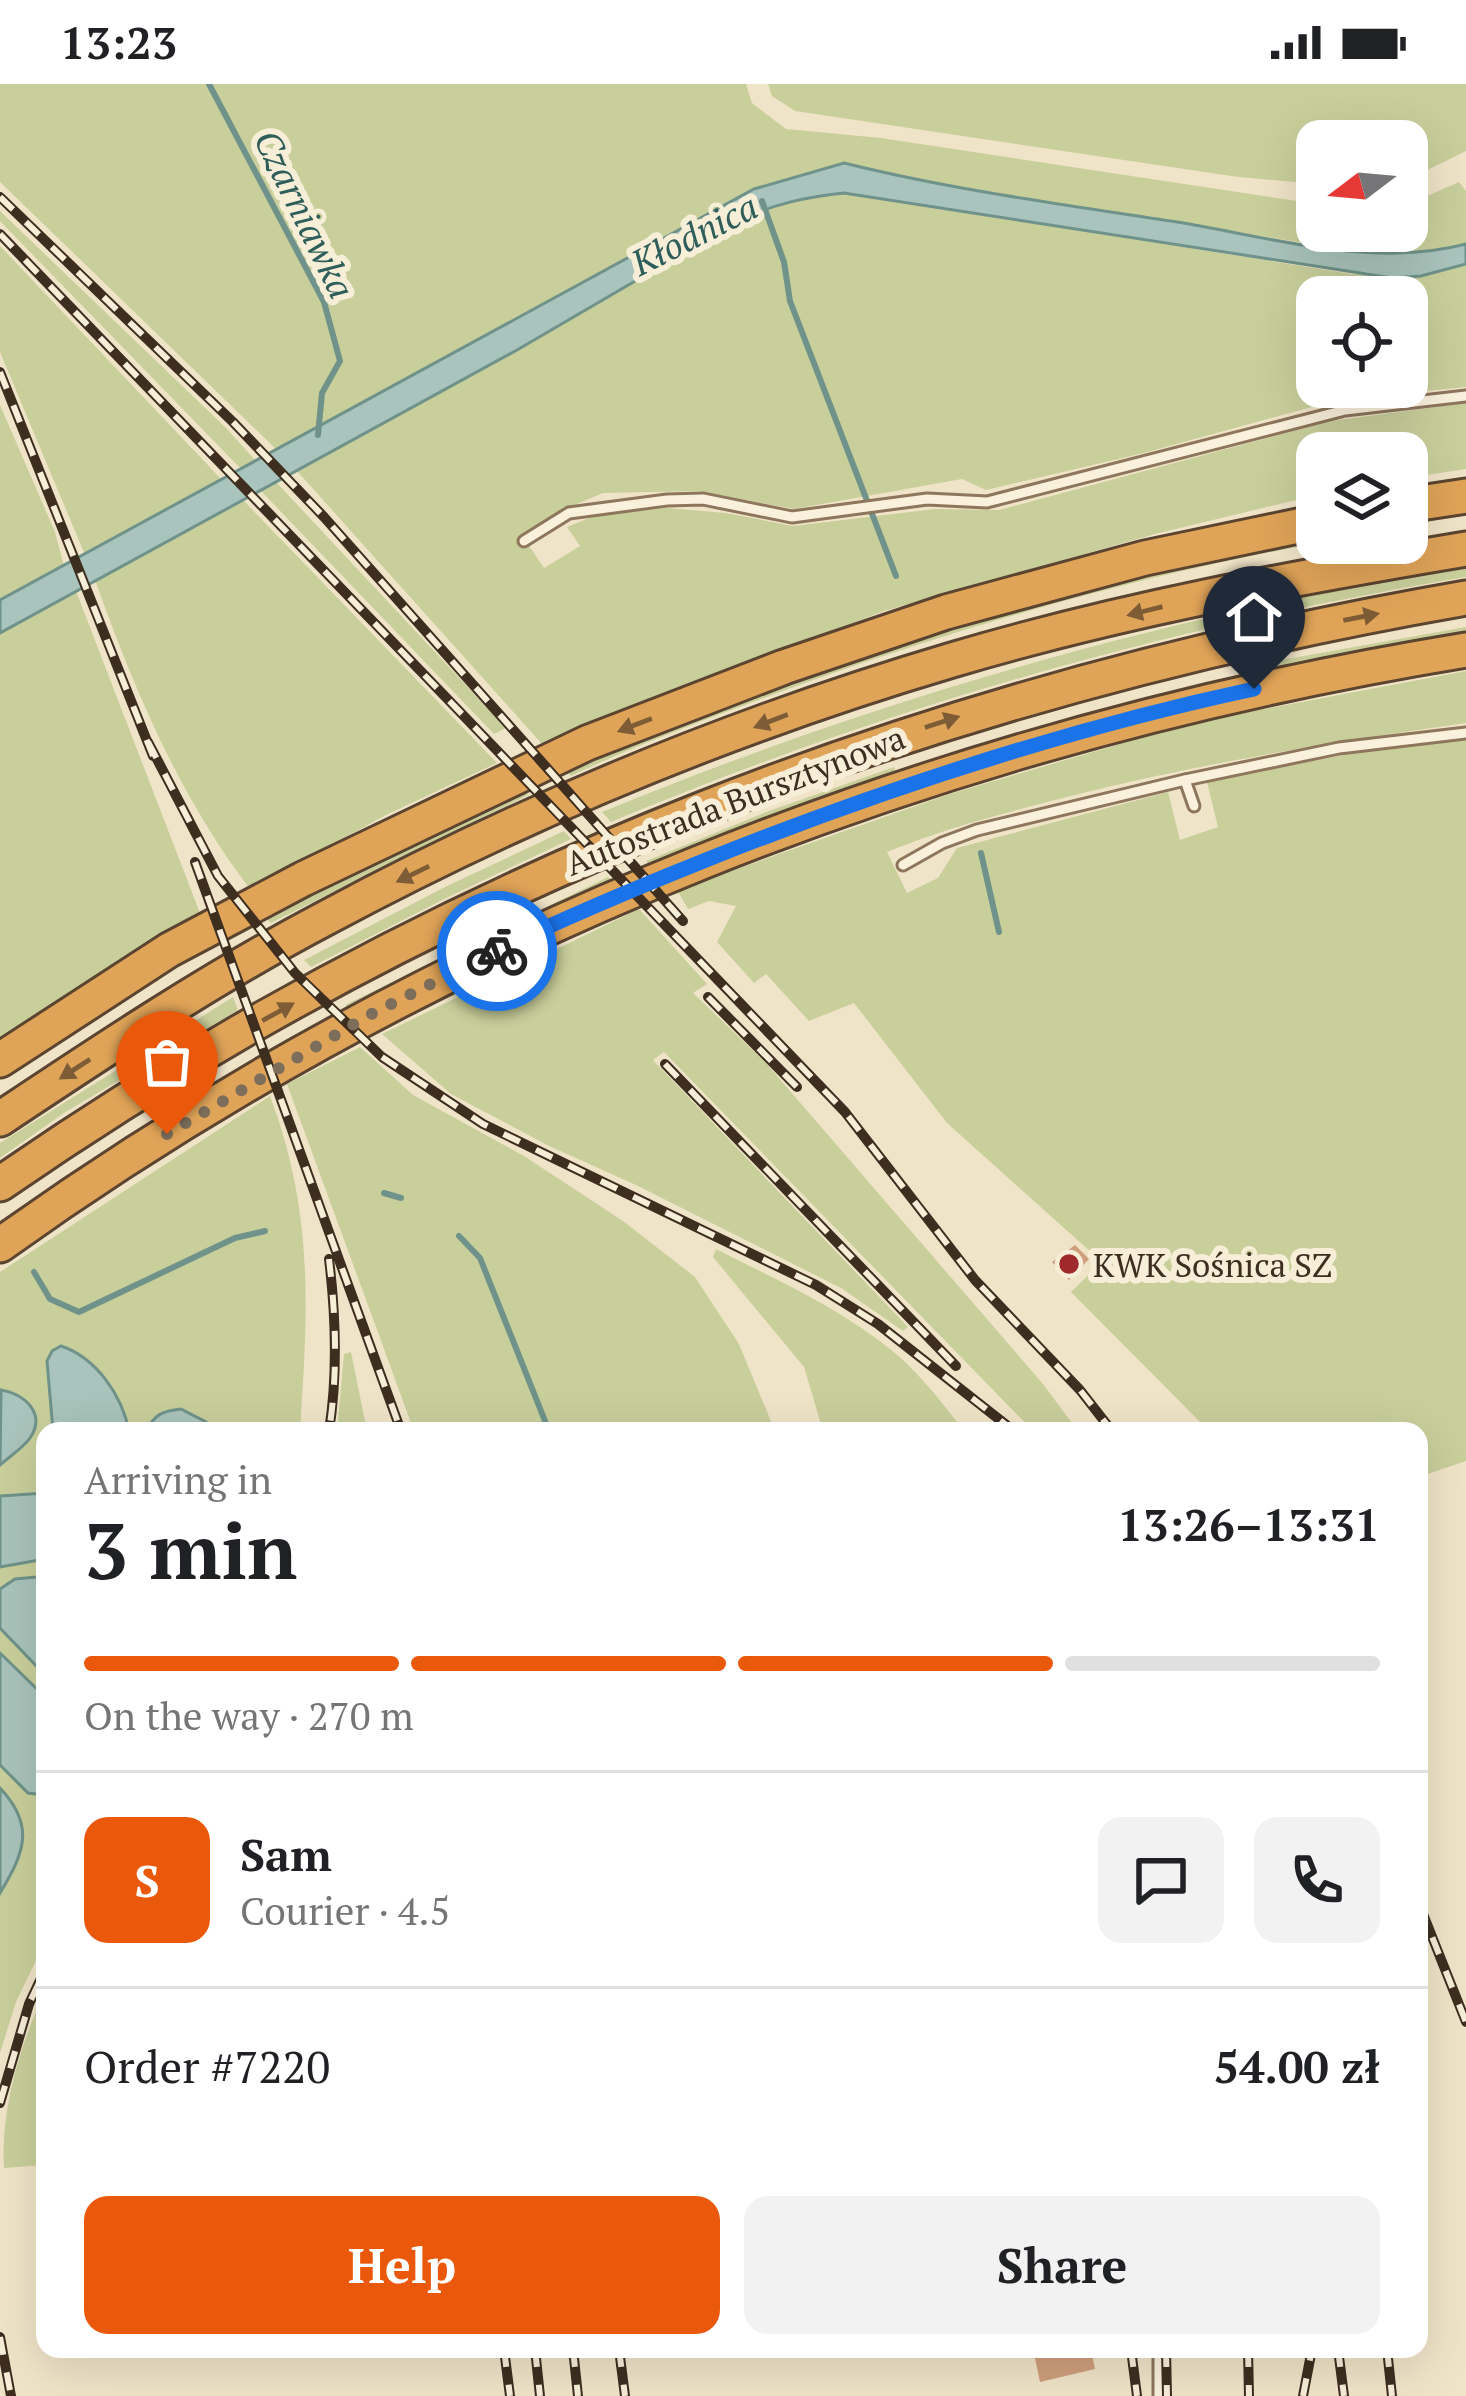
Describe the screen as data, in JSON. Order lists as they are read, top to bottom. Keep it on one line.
{"streets":{"highway":["Autostrada Bursztynowa"]},"water":["Czarniawka","Kłodnica"],"places":["KWK Sośnica SZ"],"north":"left","page":{"status":"13:23","heading":["3 min","Arriving in","13:26–13:31"],"panel":["Sam","Courier · 4.5","Order #7220","54.00 zł"],"bar":"On the way · 270 m","round":"S","buttons":["Help","Share"]}}
